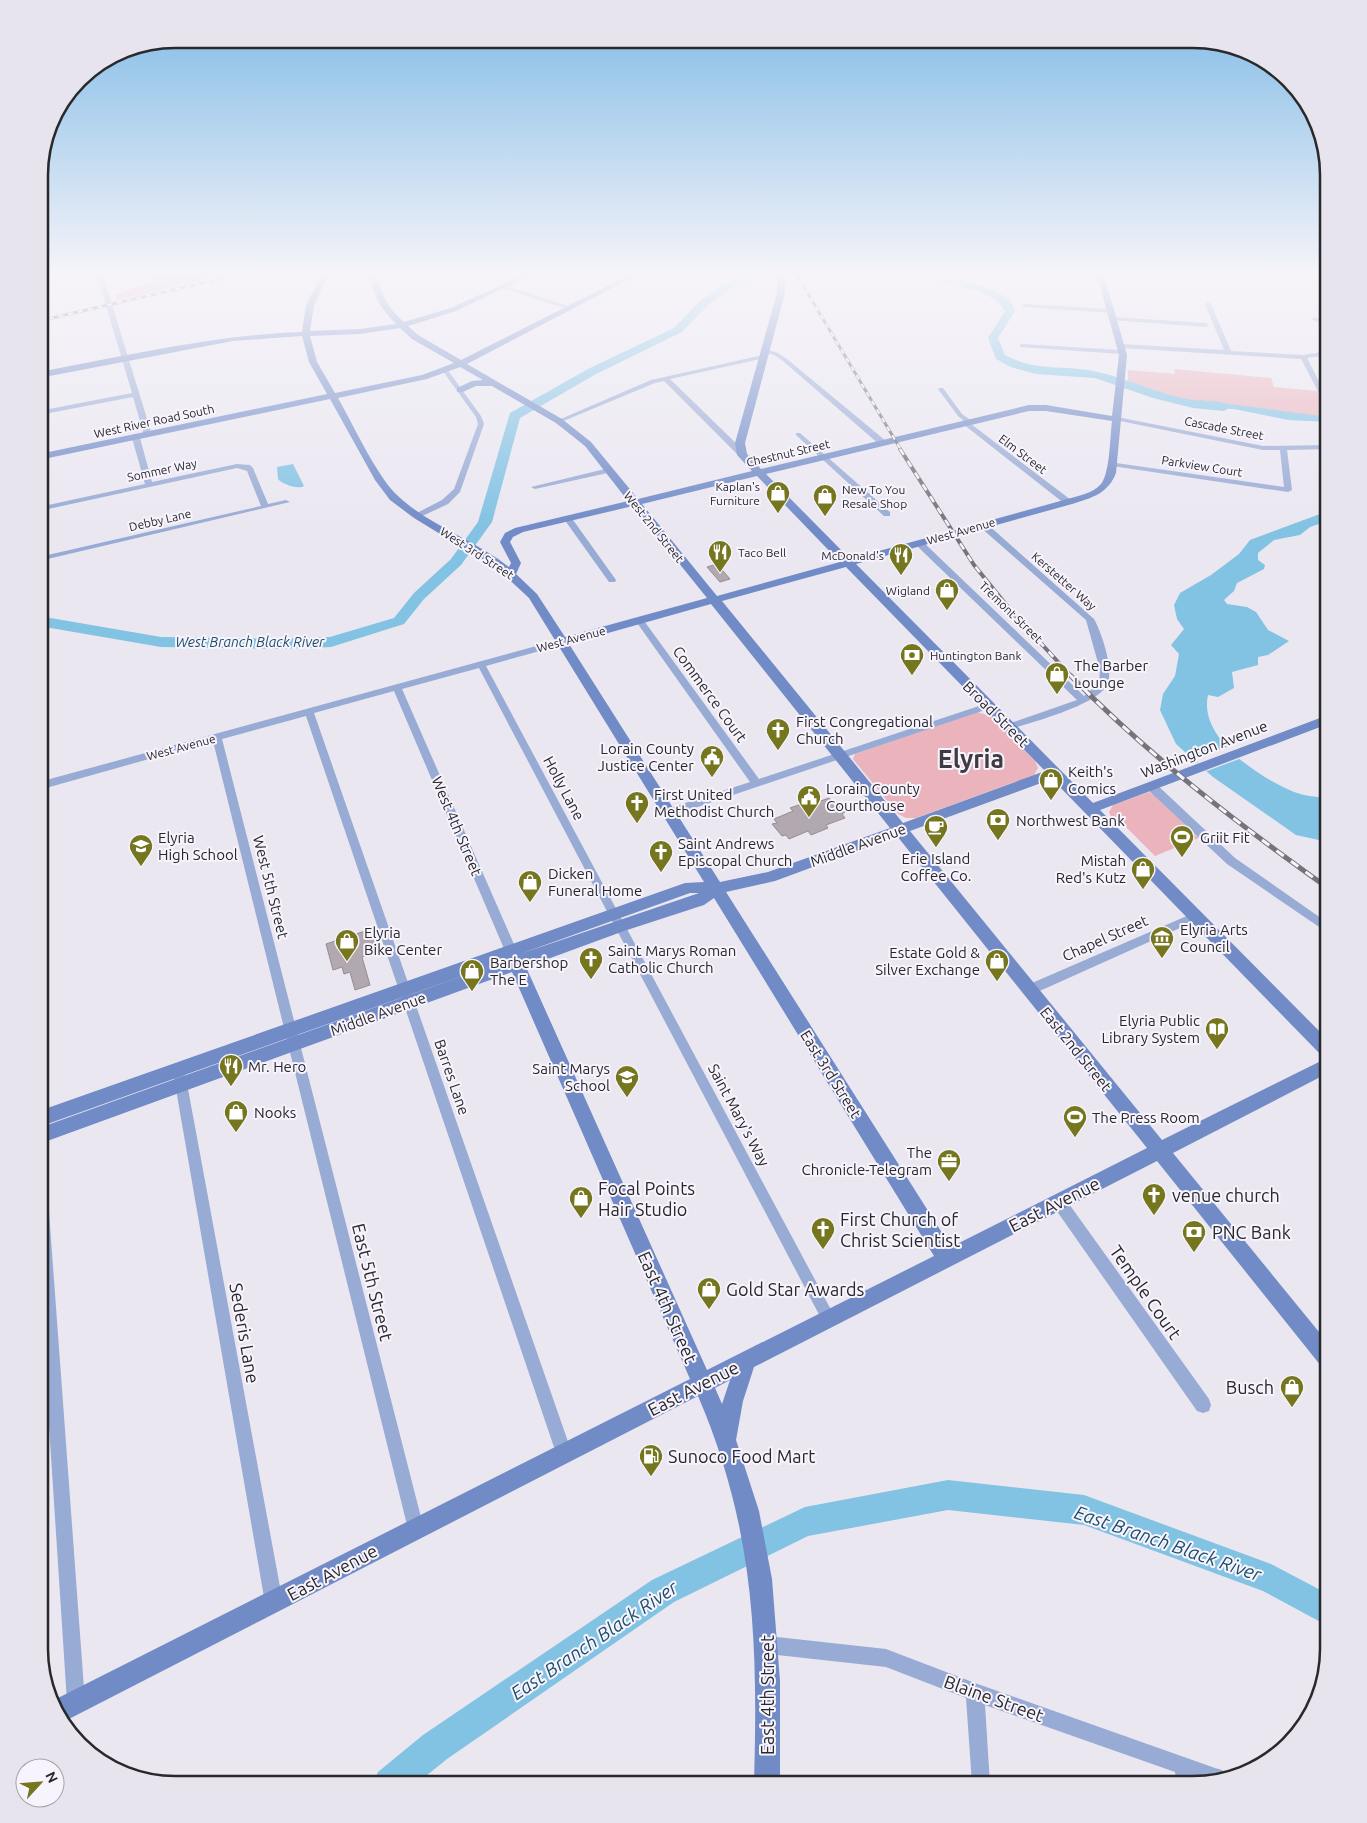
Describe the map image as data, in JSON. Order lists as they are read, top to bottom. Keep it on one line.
{"streets":{"main road":["West River Road South","Chestnut Street","West 2nd Street","West Avenue","West 3rd Street","Broad Street","Washington Avenue","Middle Avenue","East 2nd Street","East 3rd Street","East Avenue","East 4th Street"],"street":["Cascade Street","Elm Street","Parkview Court","Sommer Way","Debby Lane","Kerstetter Way","Tremont Street","Commerce Court","Holly Lane","West 4th Street","West 5th Street","Chapel Street","Barres Lane","Saint Mary's Way","East 5th Street","Temple Court","Sederis Lane","Blaine Street"]},"crossings":[["West River Road South","West 2nd Street"],["West River Road South","West 3rd Street"],["Cascade Street","Chestnut Street"],["Cascade Street","Parkview Court"],["Chestnut Street","Elm Street"],["Chestnut Street","West 2nd Street"],["Chestnut Street","West 3rd Street"],["Chestnut Street","Broad Street"],["Elm Street","West Avenue"],["Parkview Court","West Avenue"],["Sommer Way","Debby Lane"],["West 2nd Street","West Avenue"],["West 2nd Street","Middle Avenue"],["West 2nd Street","East 2nd Street"],["West Avenue","West 3rd Street"],["West Avenue","Kerstetter Way"],["West Avenue","Tremont Street"],["West Avenue","Commerce Court"],["West Avenue","Broad Street"],["West Avenue","Holly Lane"],["West Avenue","West 4th Street"],["West Avenue","West 5th Street"],["West Avenue","Barres Lane"],["West 3rd Street","Middle Avenue"],["West 3rd Street","East 3rd Street"],["Kerstetter Way","Tremont Street"],["Kerstetter Way","Broad Street"],["Broad Street","Washington Avenue"],["Broad Street","Middle Avenue"],["Broad Street","Chapel Street"],["Holly Lane","Middle Avenue"],["Holly Lane","Saint Mary's Way"],["West 4th Street","Middle Avenue"],["West 4th Street","East 4th Street"],["Middle Avenue","West 5th Street"],["Middle Avenue","East 2nd Street"],["Middle Avenue","East 3rd Street"],["Middle Avenue","Barres Lane"],["Middle Avenue","Saint Mary's Way"],["Middle Avenue","East 5th Street"],["Middle Avenue","East 4th Street"],["Middle Avenue","Sederis Lane"],["West 5th Street","East 5th Street"],["Chapel Street","East 2nd Street"],["East 2nd Street","East Avenue"],["East 3rd Street","East Avenue"],["Barres Lane","East Avenue"],["Saint Mary's Way","East Avenue"],["East Avenue","East 5th Street"],["East Avenue","Temple Court"],["East Avenue","East 4th Street"],["East Avenue","Sederis Lane"],["East 4th Street","Blaine Street"]],"districts":["Elyria"],"water":["West Branch Black River","East Branch Black River"],"places":{"shop":["Kaplan's Furniture","New To You Resale Shop","Wigland","The Barber Lounge","Keith's Comics","Mistah Red's Kutz","Dicken Funeral Home","Elyria Bike Center","Estate Gold & Silver Exchange","Barbershop The E","Nooks","Focal Points Hair Studio","Gold Star Awards","Busch"],"restaurant":["Taco Bell","McDonald's","Mr. Hero"],"bank":["Huntington Bank","Northwest Bank","PNC Bank"],"church":["First Congregational Church","First United Methodist Church","Saint Andrews Episcopal Church","Saint Marys Roman Catholic Church","venue church","First Church of Christ Scientist"],"public building":["Lorain County Justice Center","Lorain County Courthouse"],"cafe":["Erie Island Coffee Co."],"sports":["Griit Fit","The Press Room"],"school or university":["Elyria High School","Saint Marys School"],"museum":["Elyria Arts Council"],"library":["Elyria Public Library System"],"office":["The Chronicle-Telegram"],"fuel station":["Sunoco Food Mart"]},"north":"top right"}
